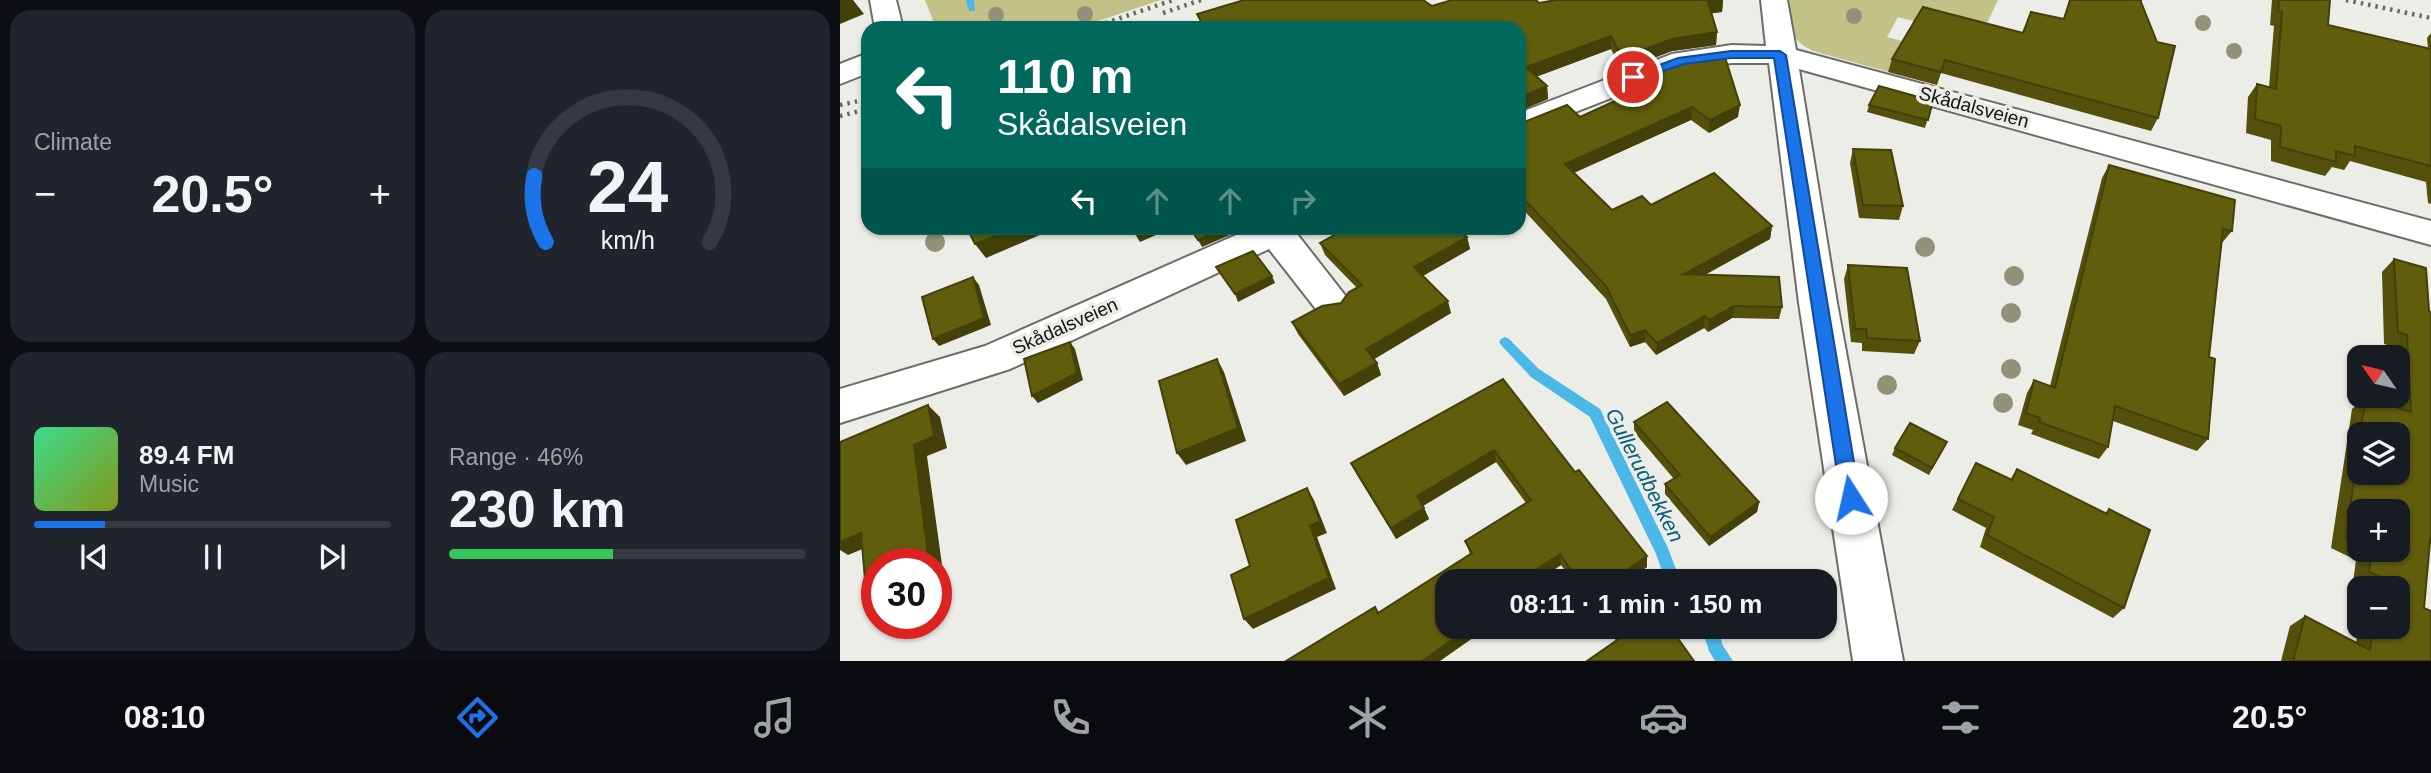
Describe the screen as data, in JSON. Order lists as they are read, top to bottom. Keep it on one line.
{"streets":{"street":["Skådalsveien"]},"water":["Gullerudbekken"],"north":"top left","page":{"tile":["Climate",["Range · 46%","230 km"]],"turn":["110 m","Skådalsveien"],"heat":["−","20.5°","+"],"map_buttons":["+","−"],"song":["89.4 FM","Music"],"limit":"30","trip":"08:11 · 1 min · 150 m","tabs":["08:10","20.5°"],"gauge":["24","km/h"]}}
